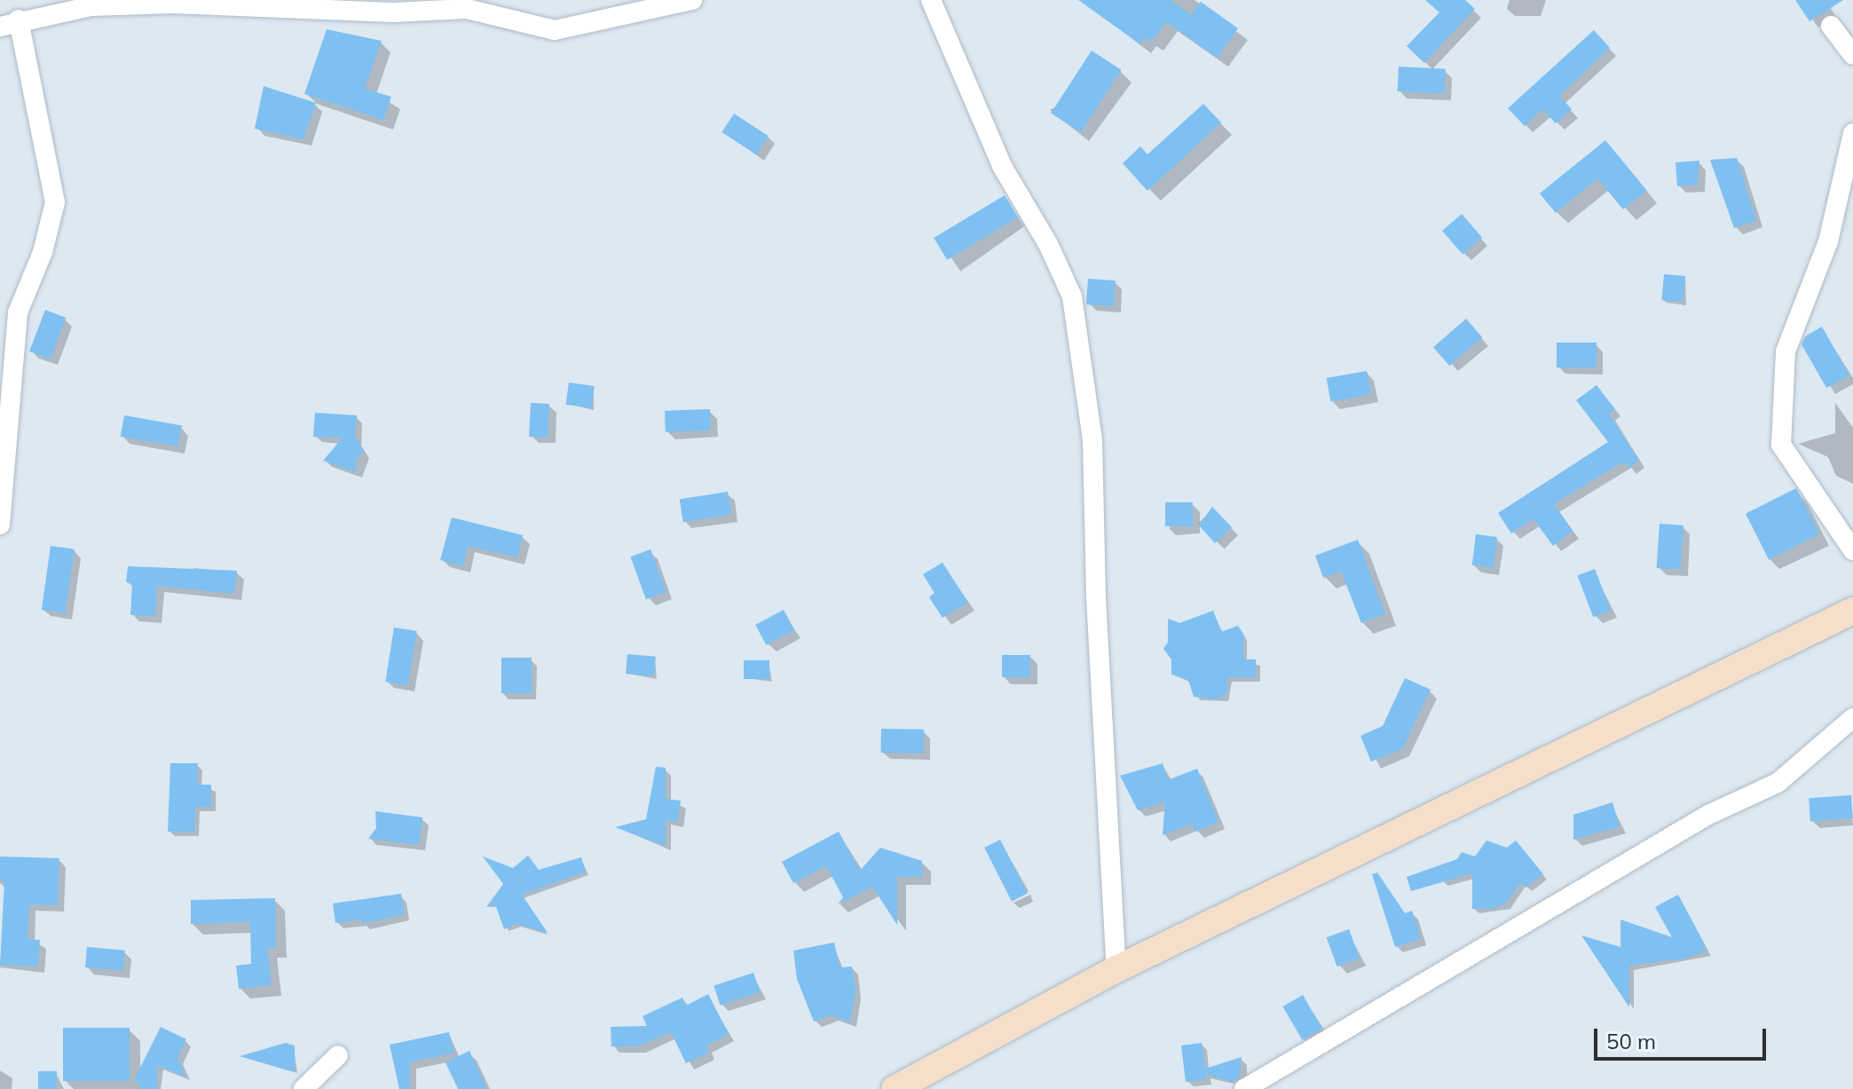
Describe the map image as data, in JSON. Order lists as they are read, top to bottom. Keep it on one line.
{"scale_bar":"50 m"}
